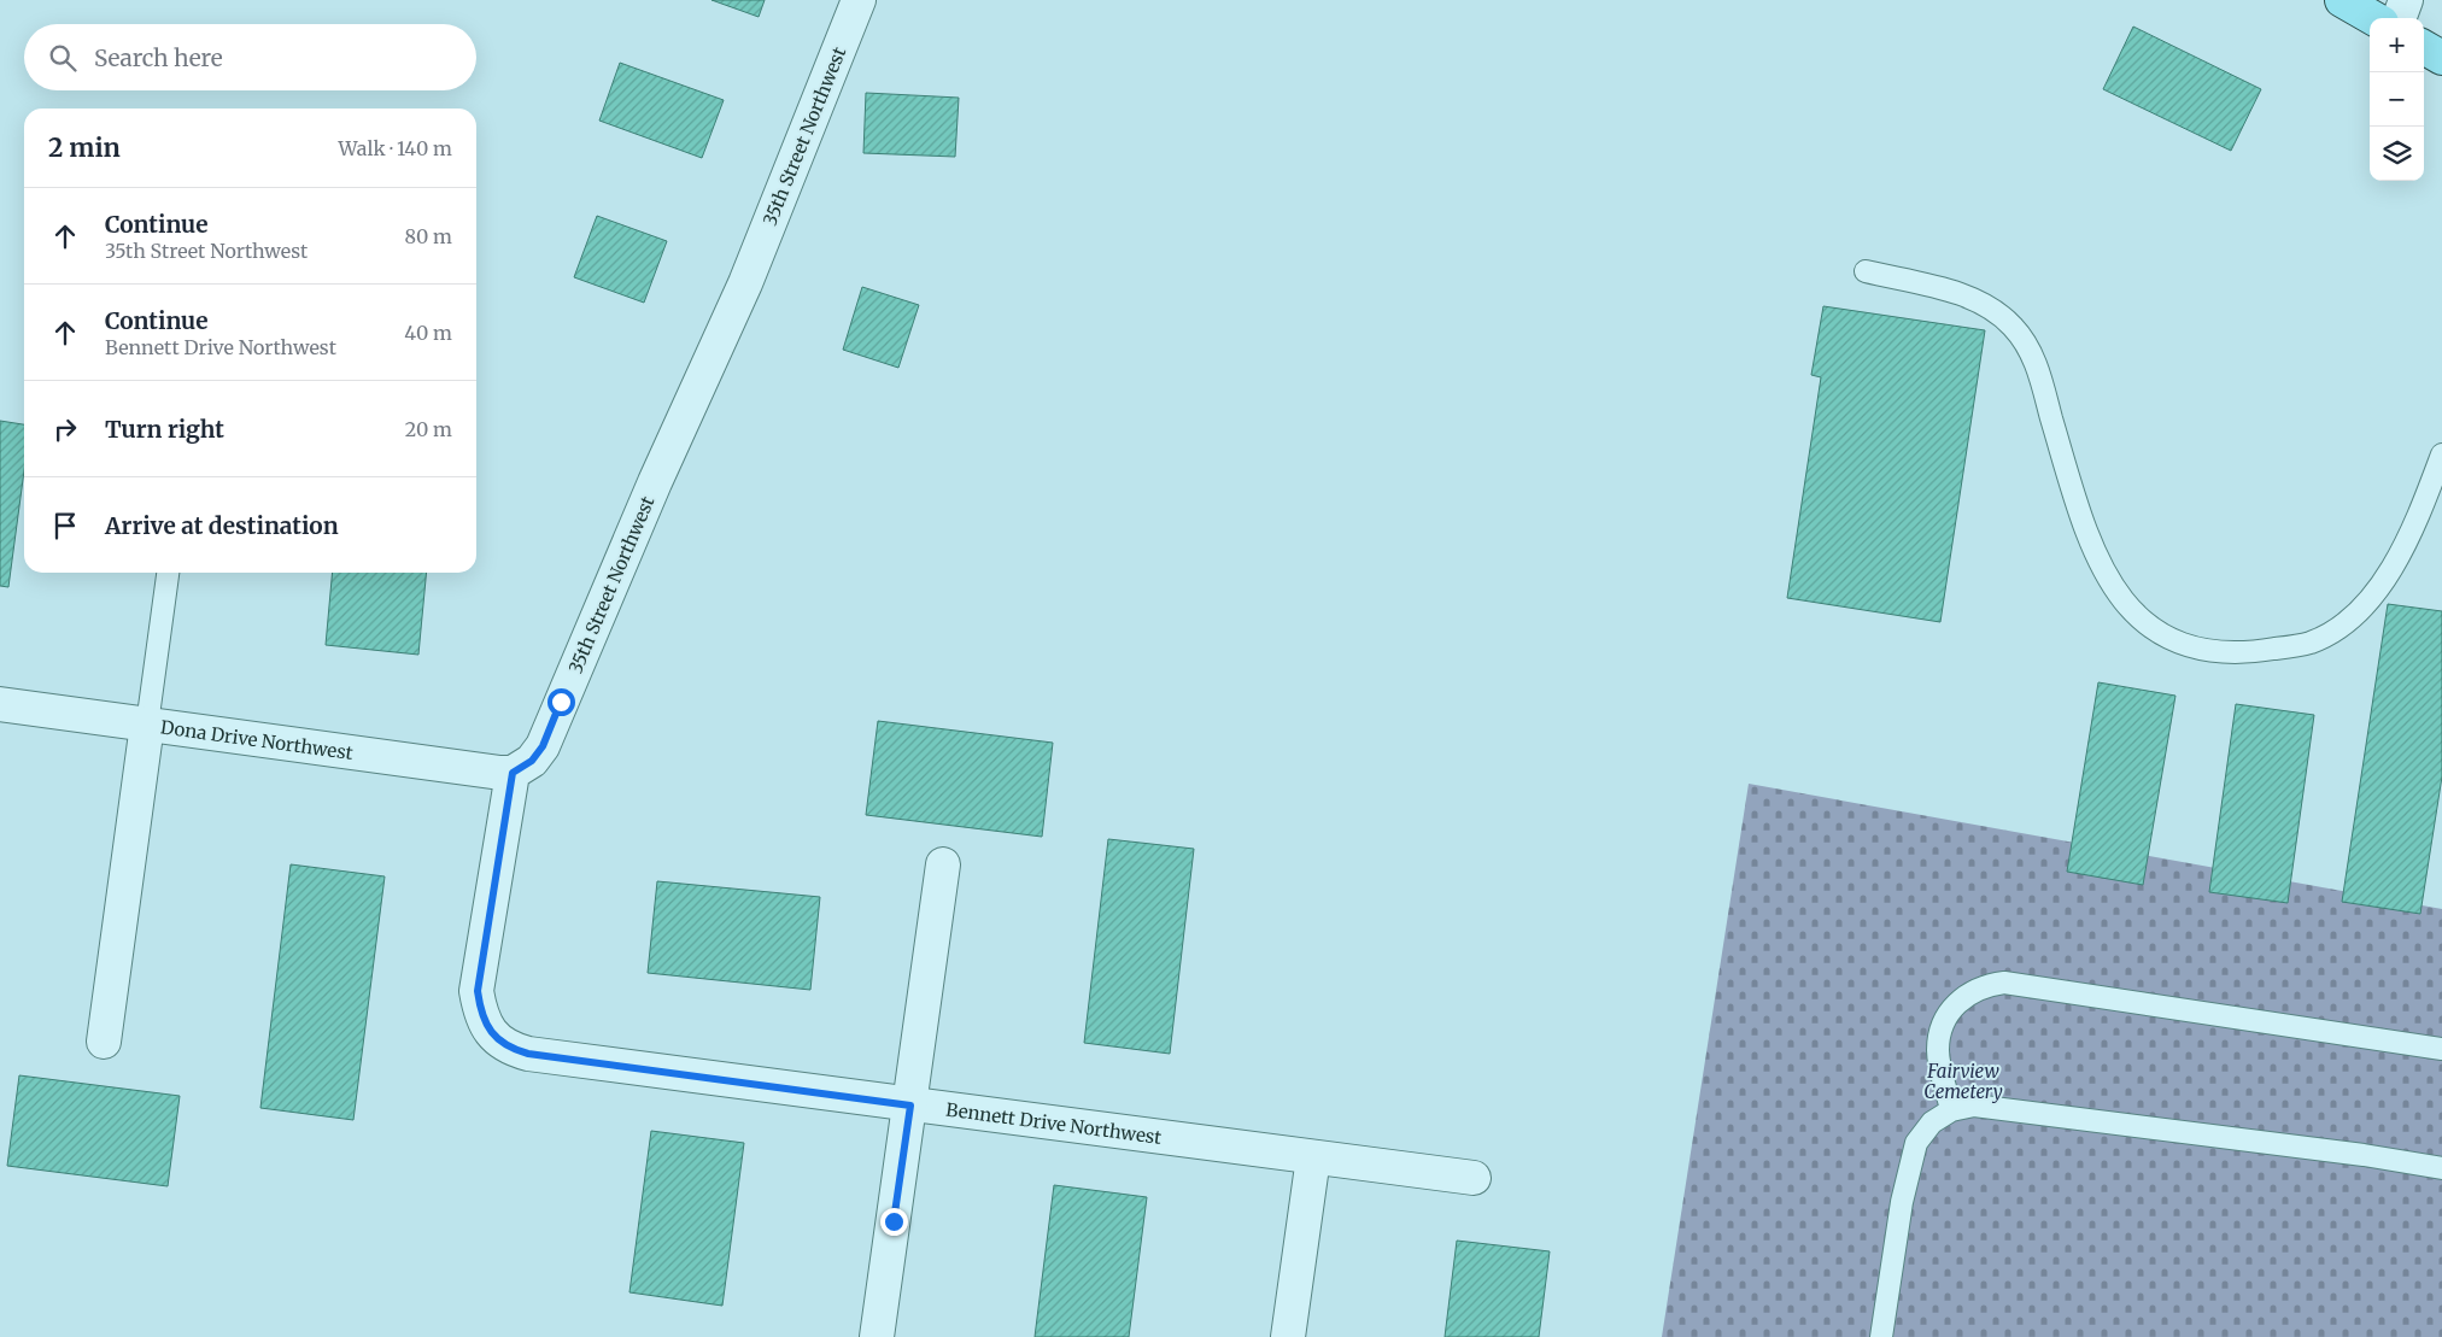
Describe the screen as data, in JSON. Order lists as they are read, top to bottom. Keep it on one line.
{"streets":{"street":["35th Street Northwest","Dona Drive Northwest","Bennett Drive Northwest"]},"crossings":[["35th Street Northwest","Dona Drive Northwest"],["35th Street Northwest","Bennett Drive Northwest"],["Dona Drive Northwest","Bennett Drive Northwest"]],"parks":["Fairview Cemetery"],"page":{"map_buttons":["+","−"],"search":"Search here","heading":["2 min","Walk · 140 m"],"list":[["Continue","35th Street Northwest","80 m"],["Continue","Bennett Drive Northwest","40 m"],["Turn right","20 m"],"Arrive at destination"]}}
